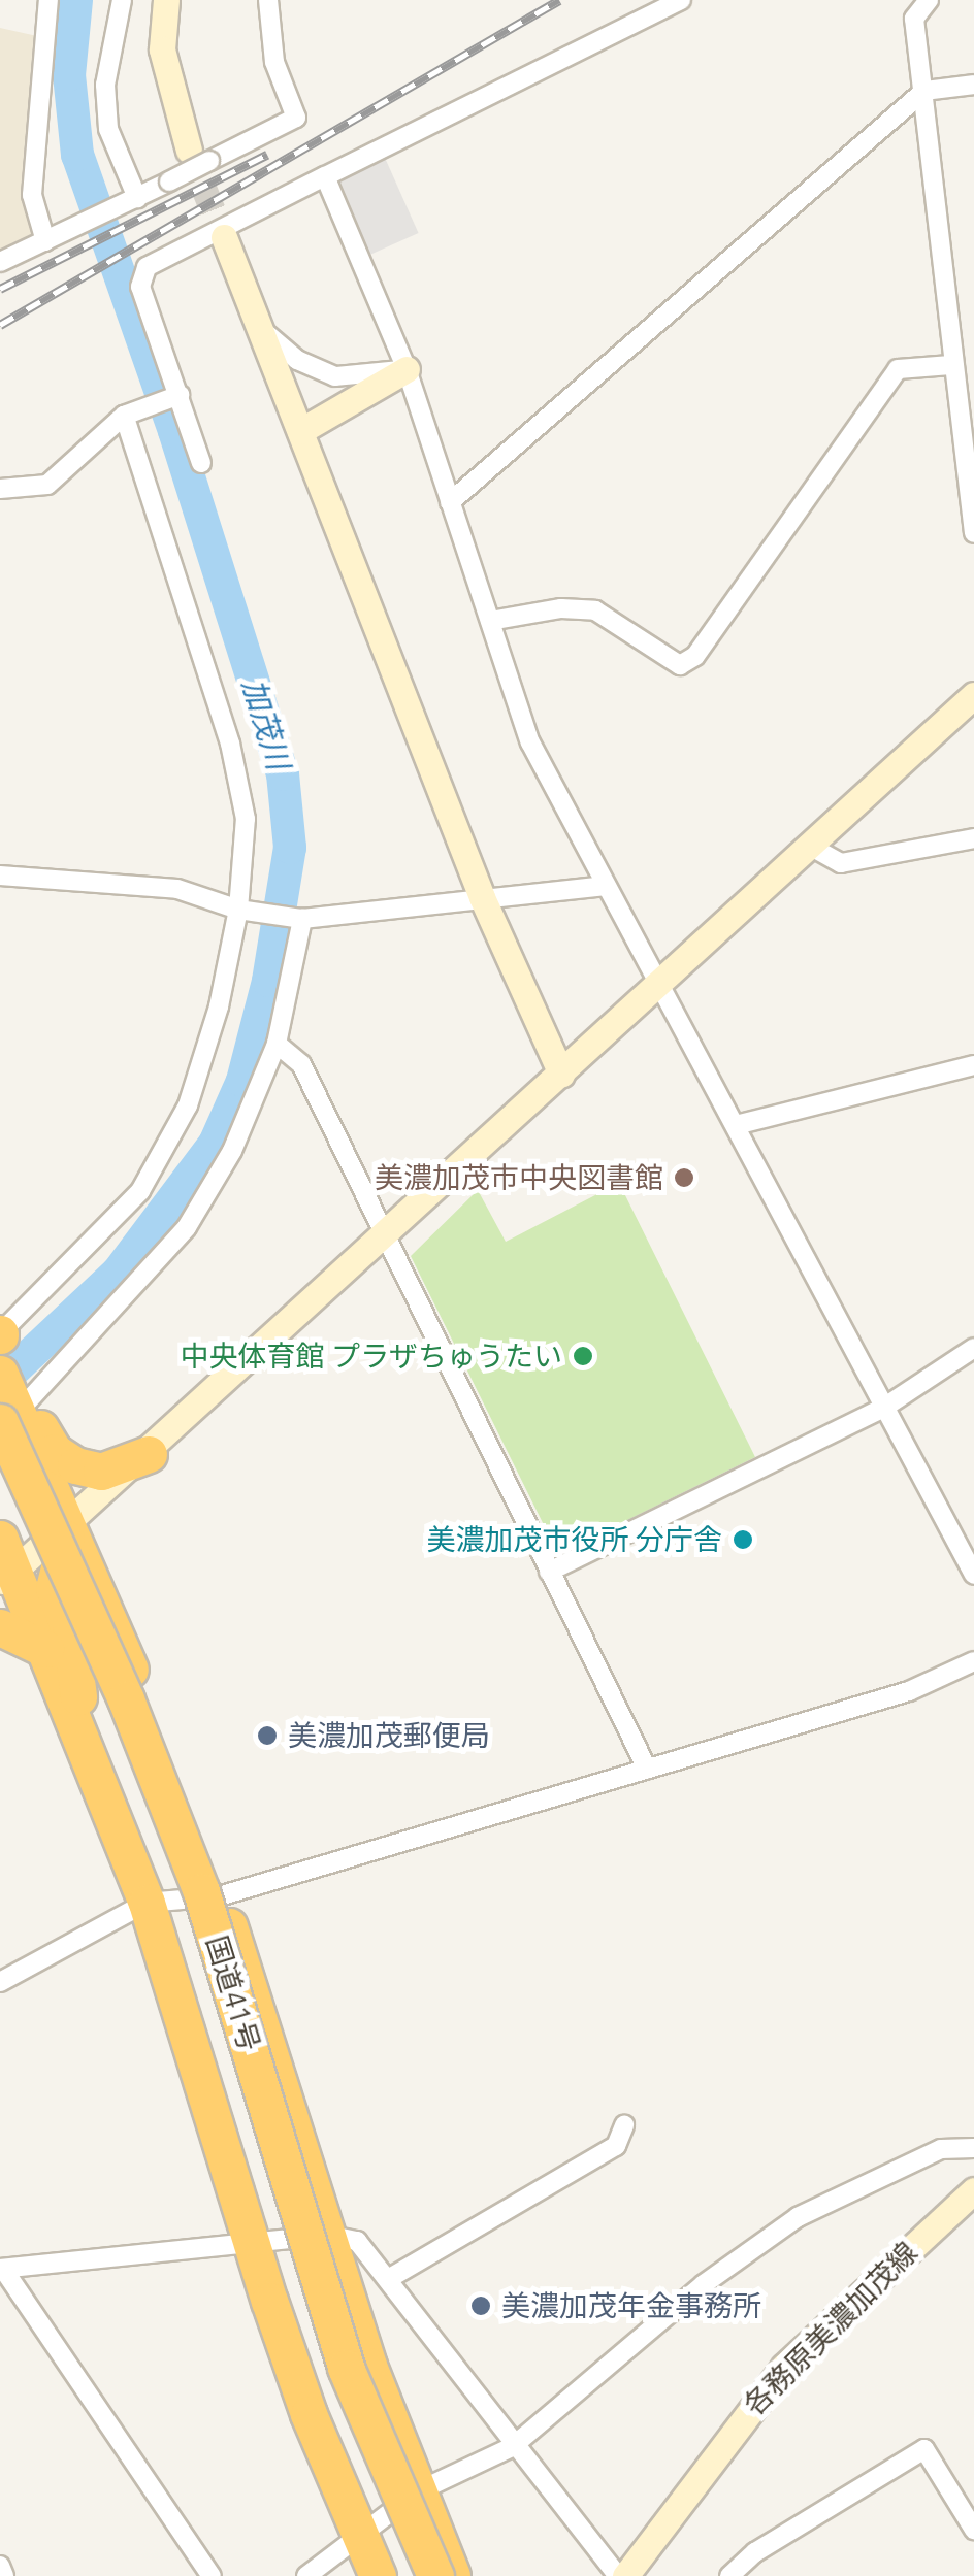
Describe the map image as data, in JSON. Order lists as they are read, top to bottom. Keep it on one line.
{"streets":{"highway":["国道41号"],"street":["各務原美濃加茂線"]},"water":["加茂川"],"places":["美濃加茂市中央図書館","中央体育館 プラザちゅうたい","美濃加茂市役所 分庁舎","美濃加茂郵便局","美濃加茂年金事務所"]}
